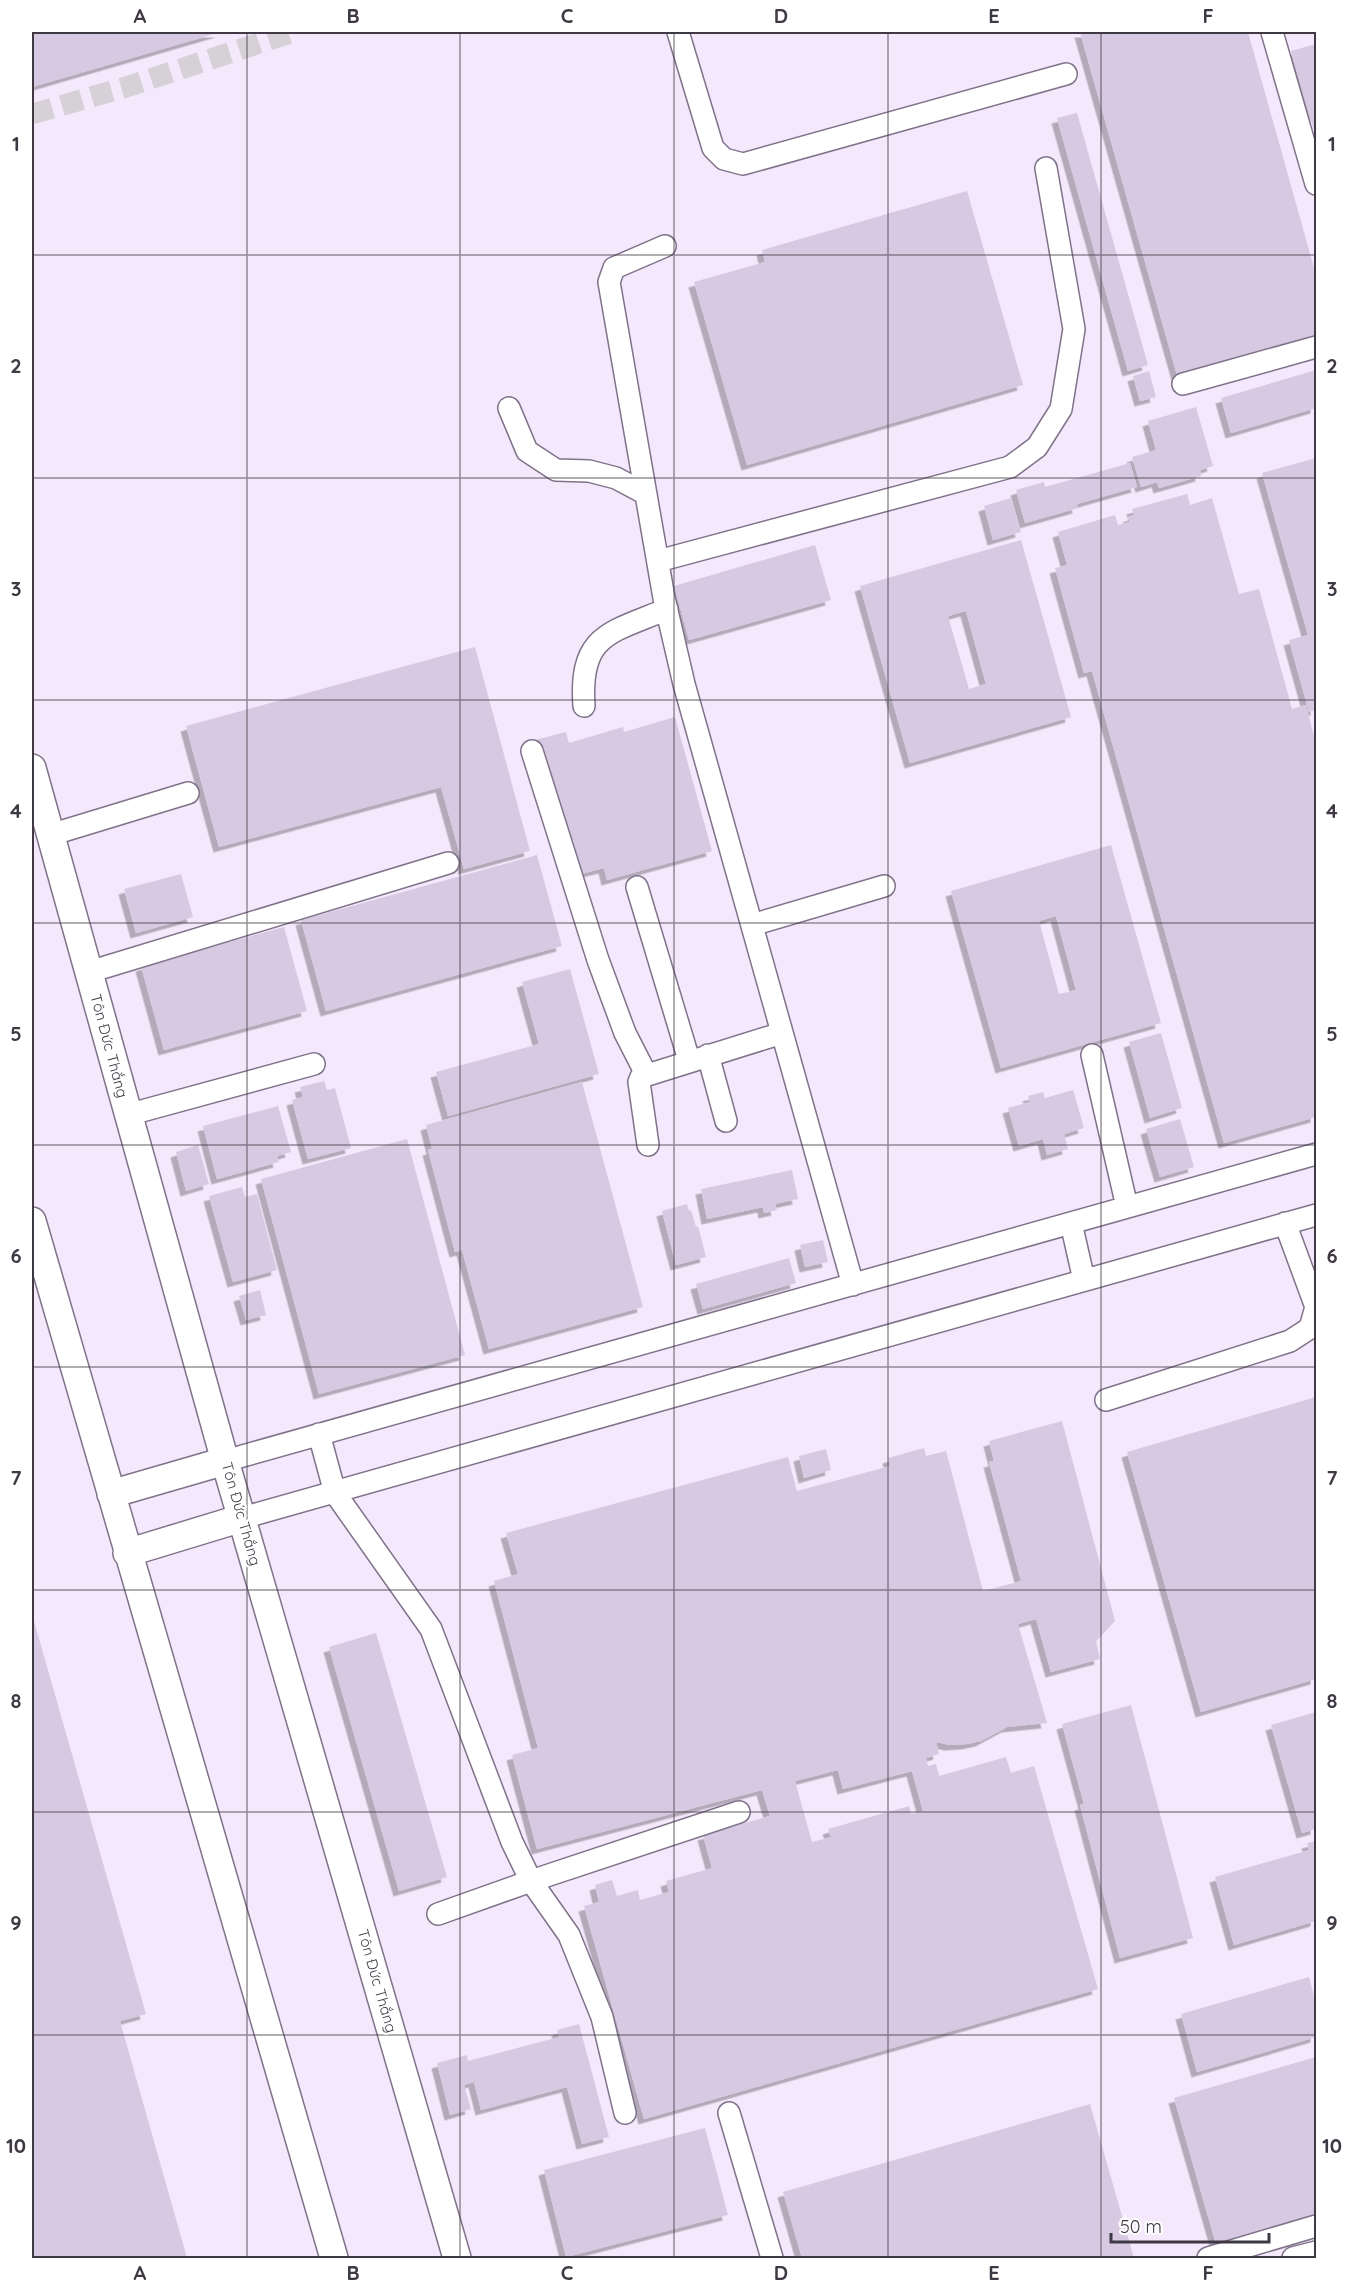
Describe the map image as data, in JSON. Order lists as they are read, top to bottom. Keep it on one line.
{"streets":{"main road":["Tôn Đức Thắng"]},"scale_bar":"50 m","grid":{"columns":["A","B","C","D","E","F"],"rows":["1","2","3","4","5","6","7","8","9","10"]}}
